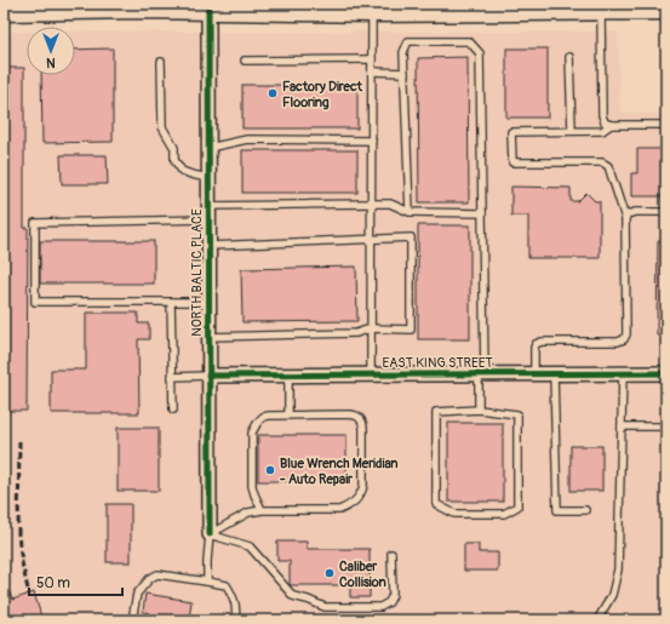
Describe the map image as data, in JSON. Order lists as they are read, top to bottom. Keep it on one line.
{"streets":{"street":["NORTH BALTIC PLACE","EAST KING STREET"]},"crossings":[["NORTH BALTIC PLACE","EAST KING STREET"]],"places":["Factory Direct Flooring","Blue Wrench Meridian - Auto Repair","Caliber Collision"],"scale_bar":"50 m","north":"bottom"}
